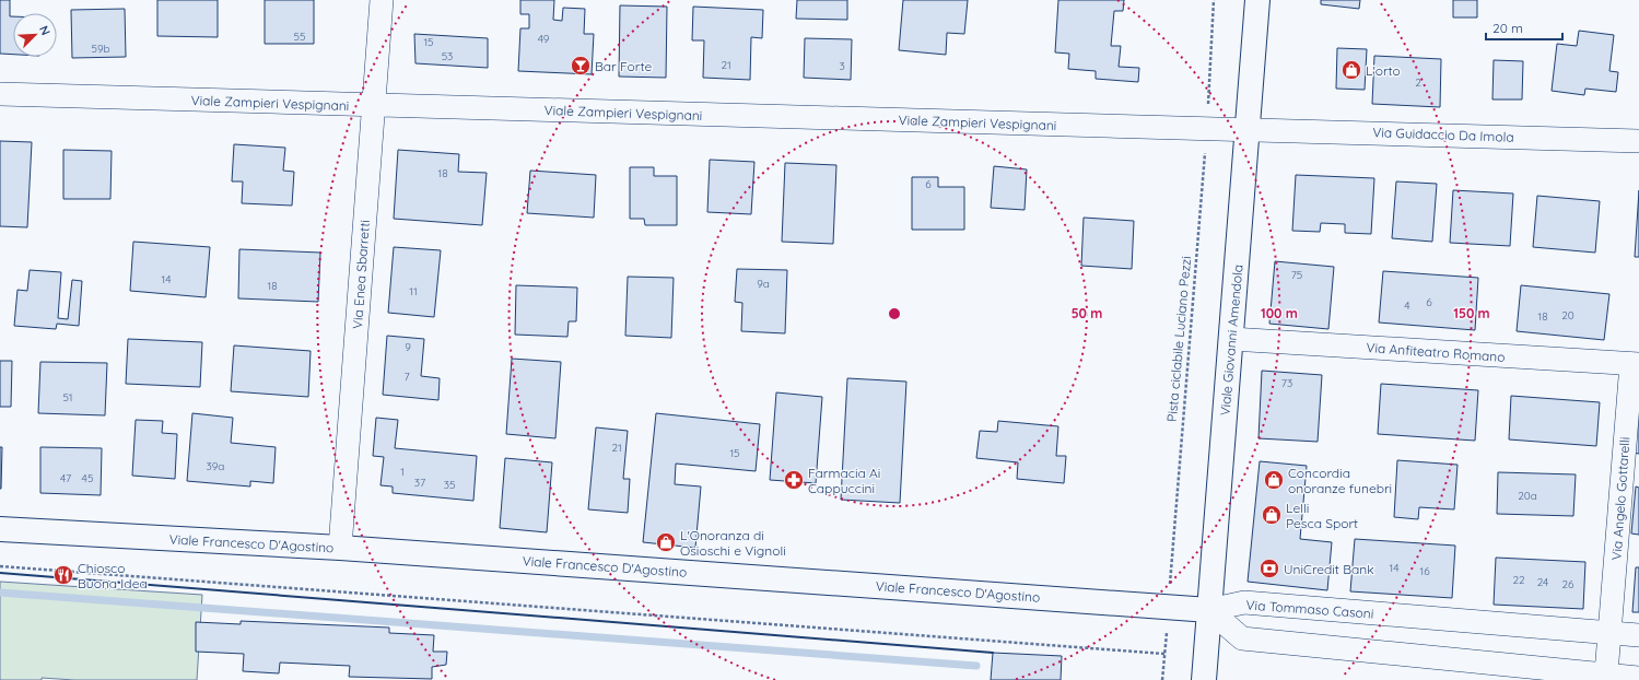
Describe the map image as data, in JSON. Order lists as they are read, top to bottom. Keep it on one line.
{"streets":{"street":["Viale Zampieri Vespignani","Via Guidaccio Da Imola","Via Enea Sbarretti","Viale Giovanni Amendola","Via Anfiteatro Romano","Via Angelo Gottarelli","Viale Francesco D'Agostino","Via Tommaso Casoni"],"path":["Pista ciclabile Luciano Pezzi"]},"crossings":[["Viale Zampieri Vespignani","Via Guidaccio Da Imola"],["Viale Zampieri Vespignani","Via Enea Sbarretti"],["Viale Zampieri Vespignani","Pista ciclabile Luciano Pezzi"],["Viale Zampieri Vespignani","Viale Giovanni Amendola"],["Via Guidaccio Da Imola","Viale Giovanni Amendola"],["Via Enea Sbarretti","Viale Francesco D'Agostino"],["Pista ciclabile Luciano Pezzi","Viale Francesco D'Agostino"],["Viale Giovanni Amendola","Via Anfiteatro Romano"],["Viale Giovanni Amendola","Viale Francesco D'Agostino"],["Viale Giovanni Amendola","Via Tommaso Casoni"],["Via Anfiteatro Romano","Via Angelo Gottarelli"],["Via Angelo Gottarelli","Via Tommaso Casoni"],["Viale Francesco D'Agostino","Via Tommaso Casoni"]],"places":{"bar":["Bar Forte"],"shop":["L'orto","Concordia onoranze funebri","Lelli Pesca Sport","L'Onoranza di Osioschi e Vignoli"],"pharmacy":["Farmacia Ai Cappuccini"],"bank":["UniCredit Bank"],"restaurant":["Chiosco Buona Idea"]},"house_numbers":["55","49","15","59b","53","21","3","2","18","6","75","14","9a","18","11","6","4","20","18","9","7","73","51","21","15","39a","1","47","45","37","35","20a","14","16","22","24","26"],"scale_bar":"20 m","north":"top right","rings":["50 m","100 m","150 m"]}
